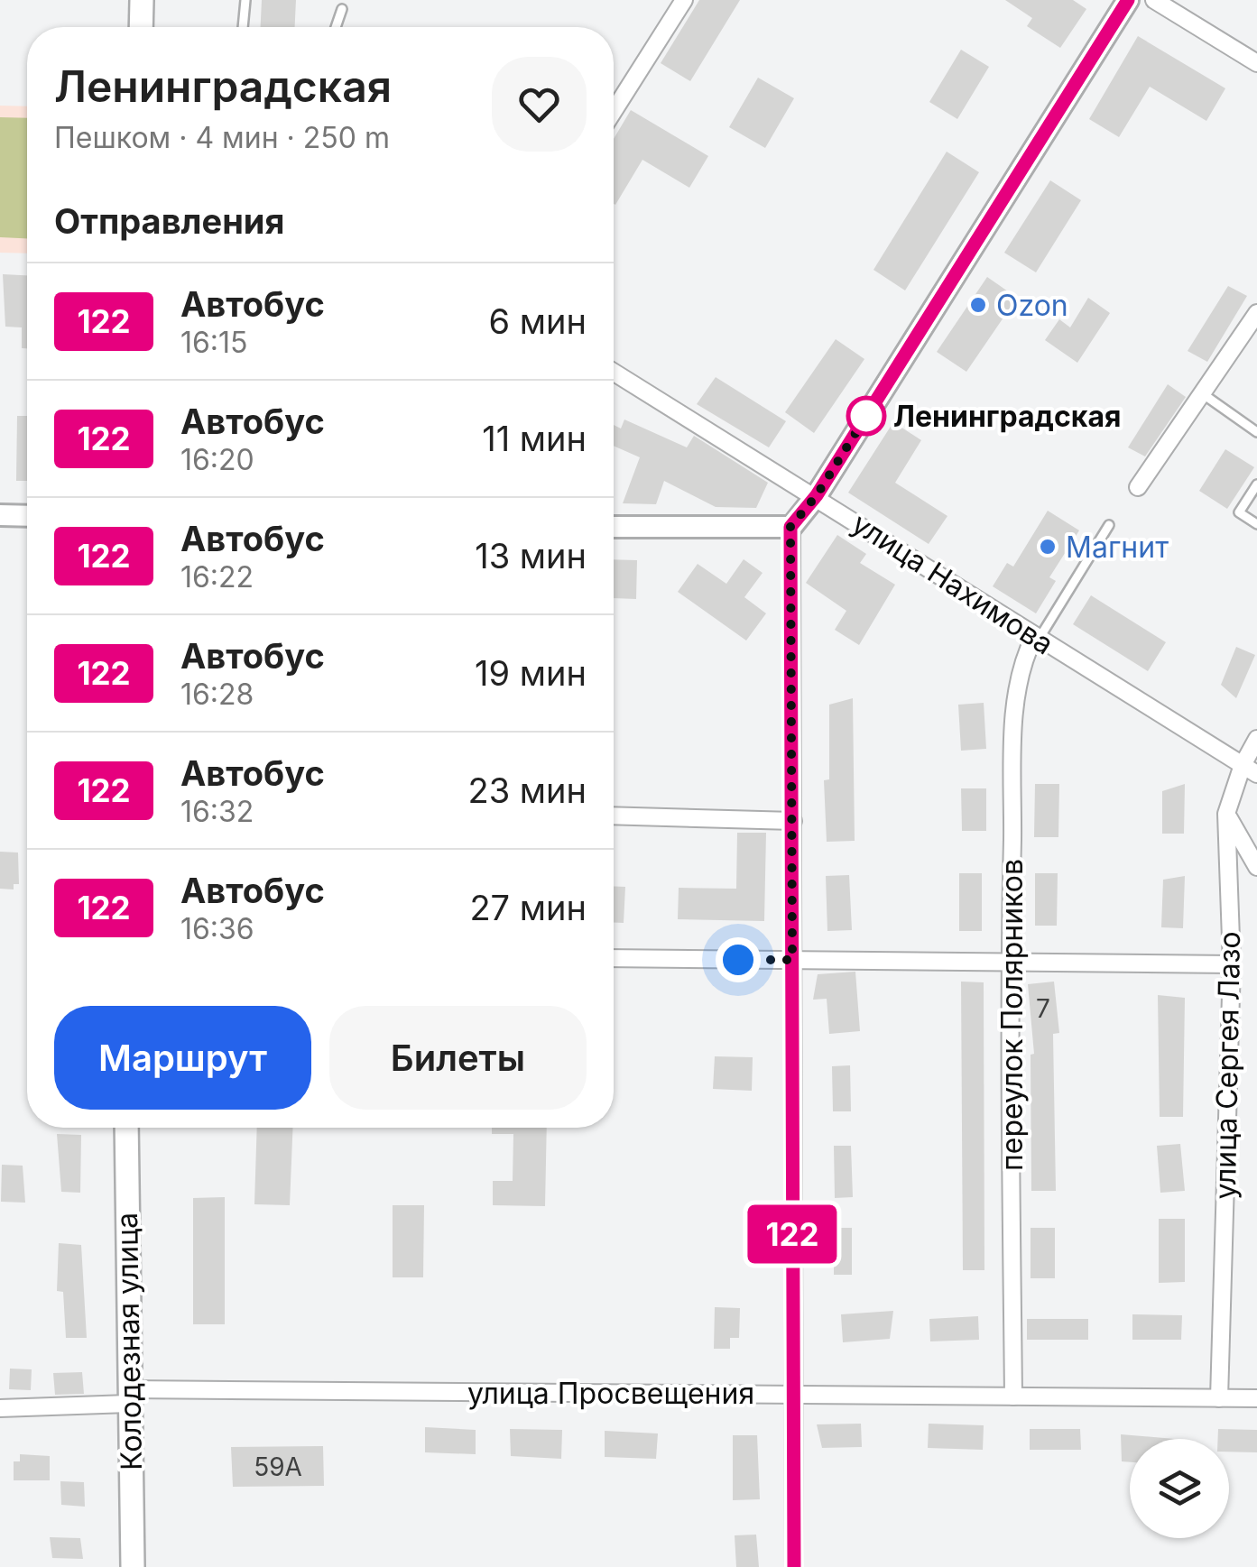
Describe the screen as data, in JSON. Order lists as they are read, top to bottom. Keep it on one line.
{"streets":{"main road":["Колодезная улица"],"street":["улица Нахимова","переулок Полярников","улица Сергея Лазо","улица Просвещения"]},"crossings":[["улица Нахимова","переулок Полярников"],["улица Нахимова","улица Сергея Лазо"],["переулок Полярников","улица Просвещения"],["улица Сергея Лазо","улица Просвещения"],["Колодезная улица","улица Просвещения"]],"places":["Ozon","Ленинградская","Магнит"],"lines":["bus line 122"],"house_numbers":["7","59А"],"page":{"on_map":"122","heading":[["Ленинградская","Пешком · 4 мин · 250 m"],"Отправления"],"list":[{"mark":"122","name":"Автобус","note":"16:15","value":"6 мин"},{"mark":"122","name":"Автобус","note":"16:20","value":"11 мин"},{"mark":"122","name":"Автобус","note":"16:22","value":"13 мин"},{"mark":"122","name":"Автобус","note":"16:28","value":"19 мин"},{"mark":"122","name":"Автобус","note":"16:32","value":"23 мин"},{"mark":"122","name":"Автобус","note":"16:36","value":"27 мин"}],"buttons":["Маршрут","Билеты"]}}
